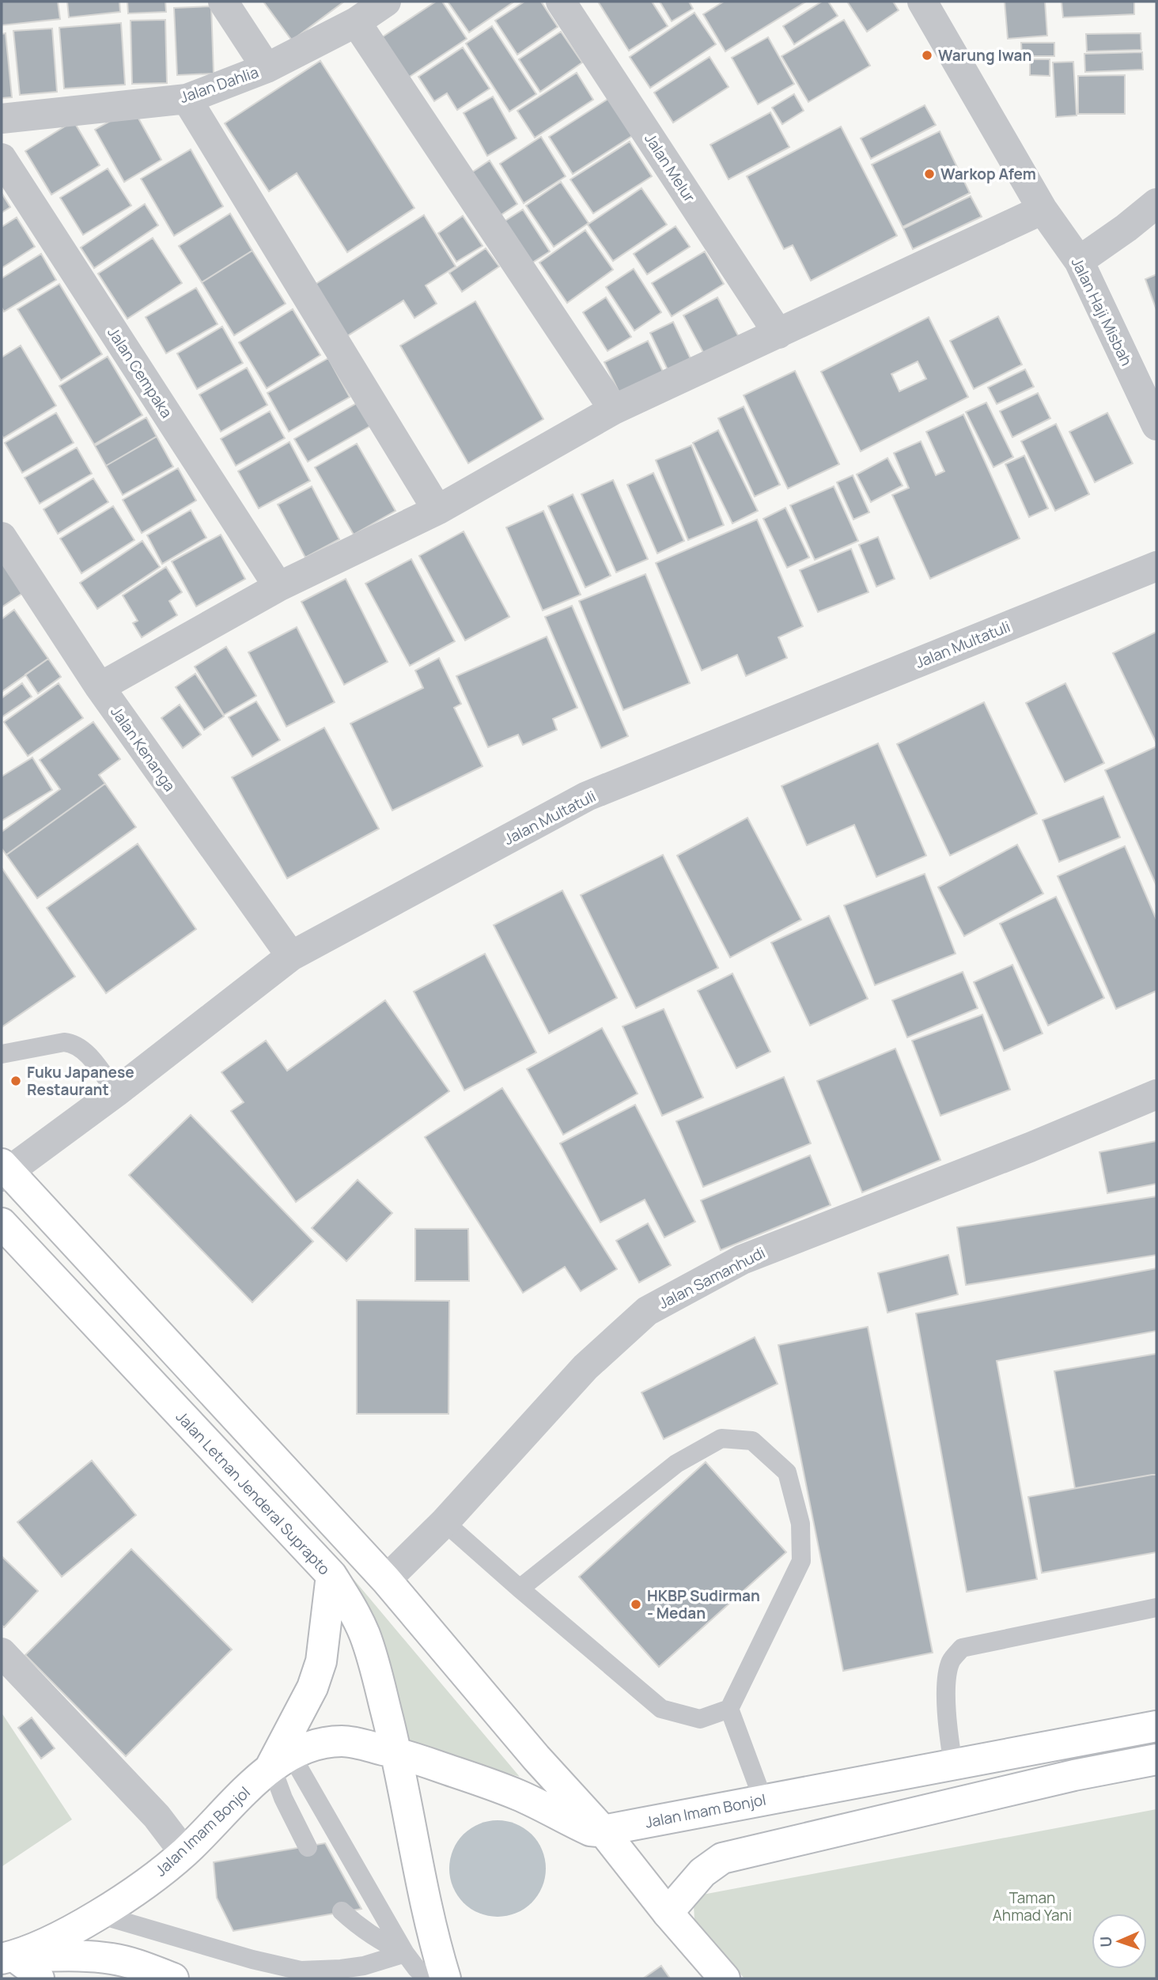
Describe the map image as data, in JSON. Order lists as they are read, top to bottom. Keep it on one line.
{"streets":{"main road":["Jalan Letnan Jenderal Suprapto","Jalan Imam Bonjol"],"street":["Jalan Dahlia","Jalan Melur","Jalan Haji Misbah","Jalan Cempaka","Jalan Multatuli","Jalan Kenanga","Jalan Samanhudi"]},"crossings":[["Jalan Multatuli","Jalan Kenanga"],["Jalan Letnan Jenderal Suprapto","Jalan Imam Bonjol"]],"parks":["Taman Ahmad Yani"],"places":["Warung Iwan","Warkop Afem","Fuku Japanese Restaurant","HKBP Sudirman - Medan"],"north":"left"}
